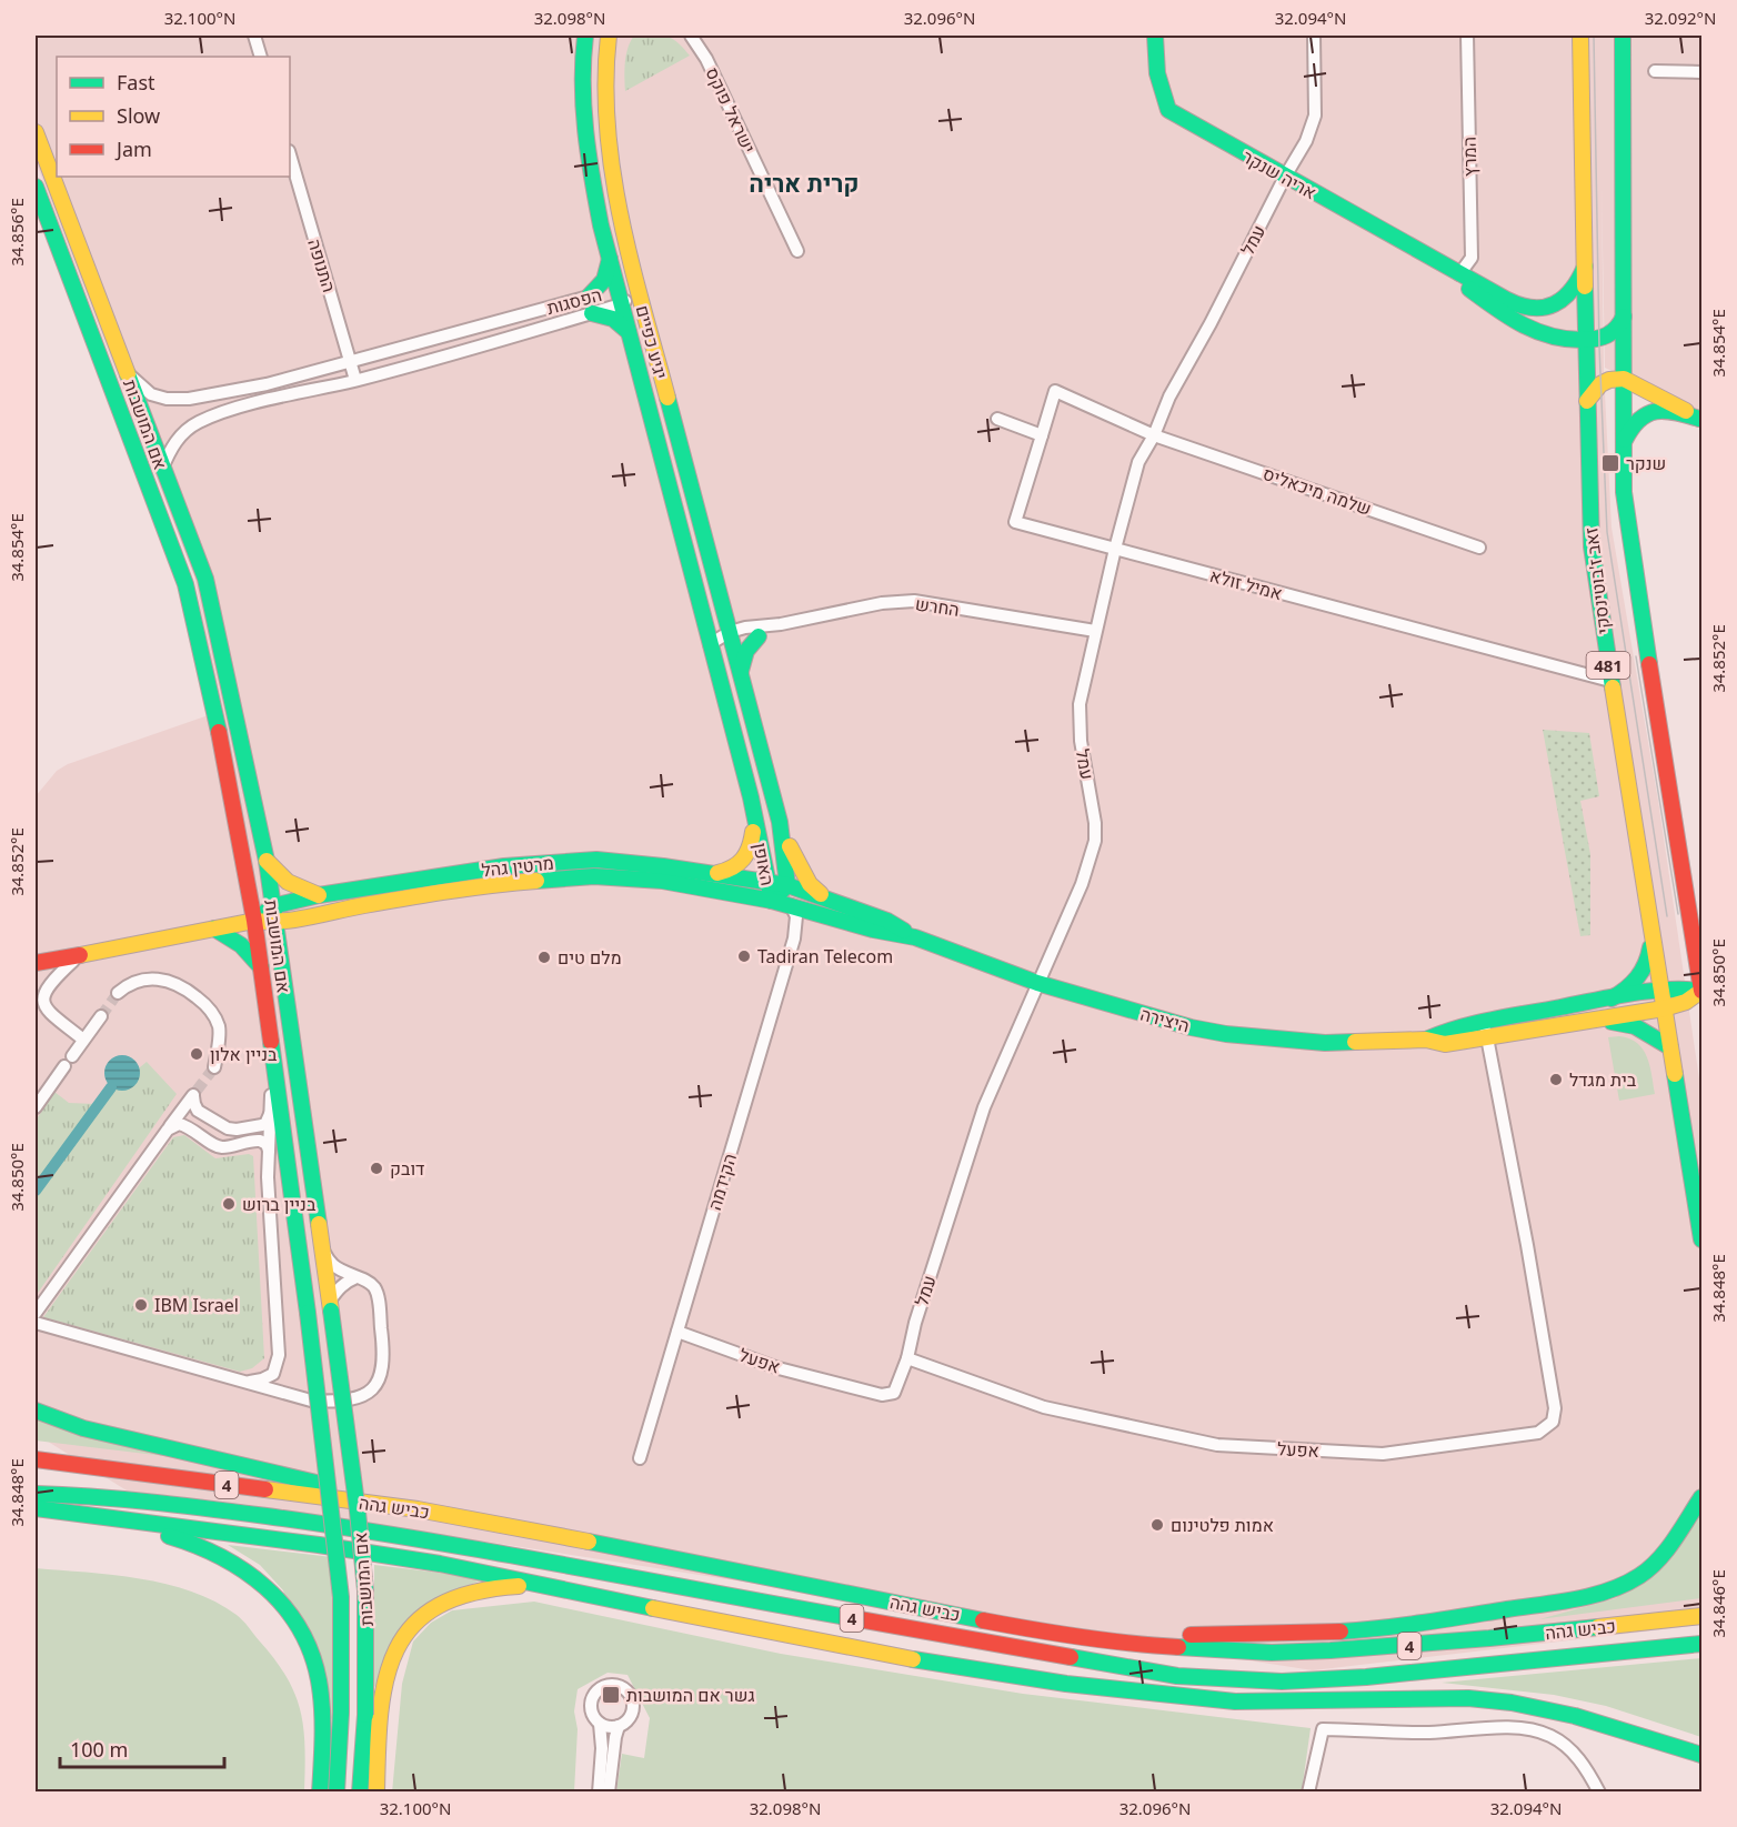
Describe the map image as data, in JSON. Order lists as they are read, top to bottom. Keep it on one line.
{"streets":{"main road":["אריה שנקר","יגיע כפיים","אם המושבות","זאב ז'בוטינסקי","481","האופן","מרטין גהל","היצירה","4","כביש גהה"],"street":["ישראל פוקס","המרץ","עמל","התנופה","הפסגות","שלמה מיכאליס","אמיל זולא","החרש","הקידמה","אפעל"]},"crossings":[["המרץ","אריה שנקר"],["אריה שנקר","עמל"],["אריה שנקר","זאב ז'בוטינסקי"],["עמל","שלמה מיכאליס"],["עמל","אמיל זולא"],["עמל","החרש"],["עמל","היצירה"],["עמל","אפעל"],["התנופה","הפסגות"],["הפסגות","יגיע כפיים"],["הפסגות","אם המושבות"],["יגיע כפיים","החרש"],["יגיע כפיים","האופן"],["אם המושבות","מרטין גהל"],["שלמה מיכאליס","אמיל זולא"],["זאב ז'בוטינסקי","אמיל זולא"],["זאב ז'בוטינסקי","היצירה"],["החרש","האופן"],["האופן","מרטין גהל"],["האופן","היצירה"],["מרטין גהל","היצירה"],["היצירה","הקידמה"],["היצירה","אפעל"],["הקידמה","אפעל"]],"districts":["קרית אריה"],"places":{"transit":["שנקר","גשר אם המושבות"],"other":["Tadiran Telecom","מלם טים","בניין אלון","בית מגדל","דובק","בניין ברוש","IBM Israel","אמות פלטינום"]},"legend":["Fast","Slow","Jam"],"scale_bar":"100 m","coordinates":["32.100°N","32.098°N","32.096°N","32.094°N","32.092°N","34.856°E","34.854°E","34.852°E","34.850°E","34.848°E","34.846°E"]}
